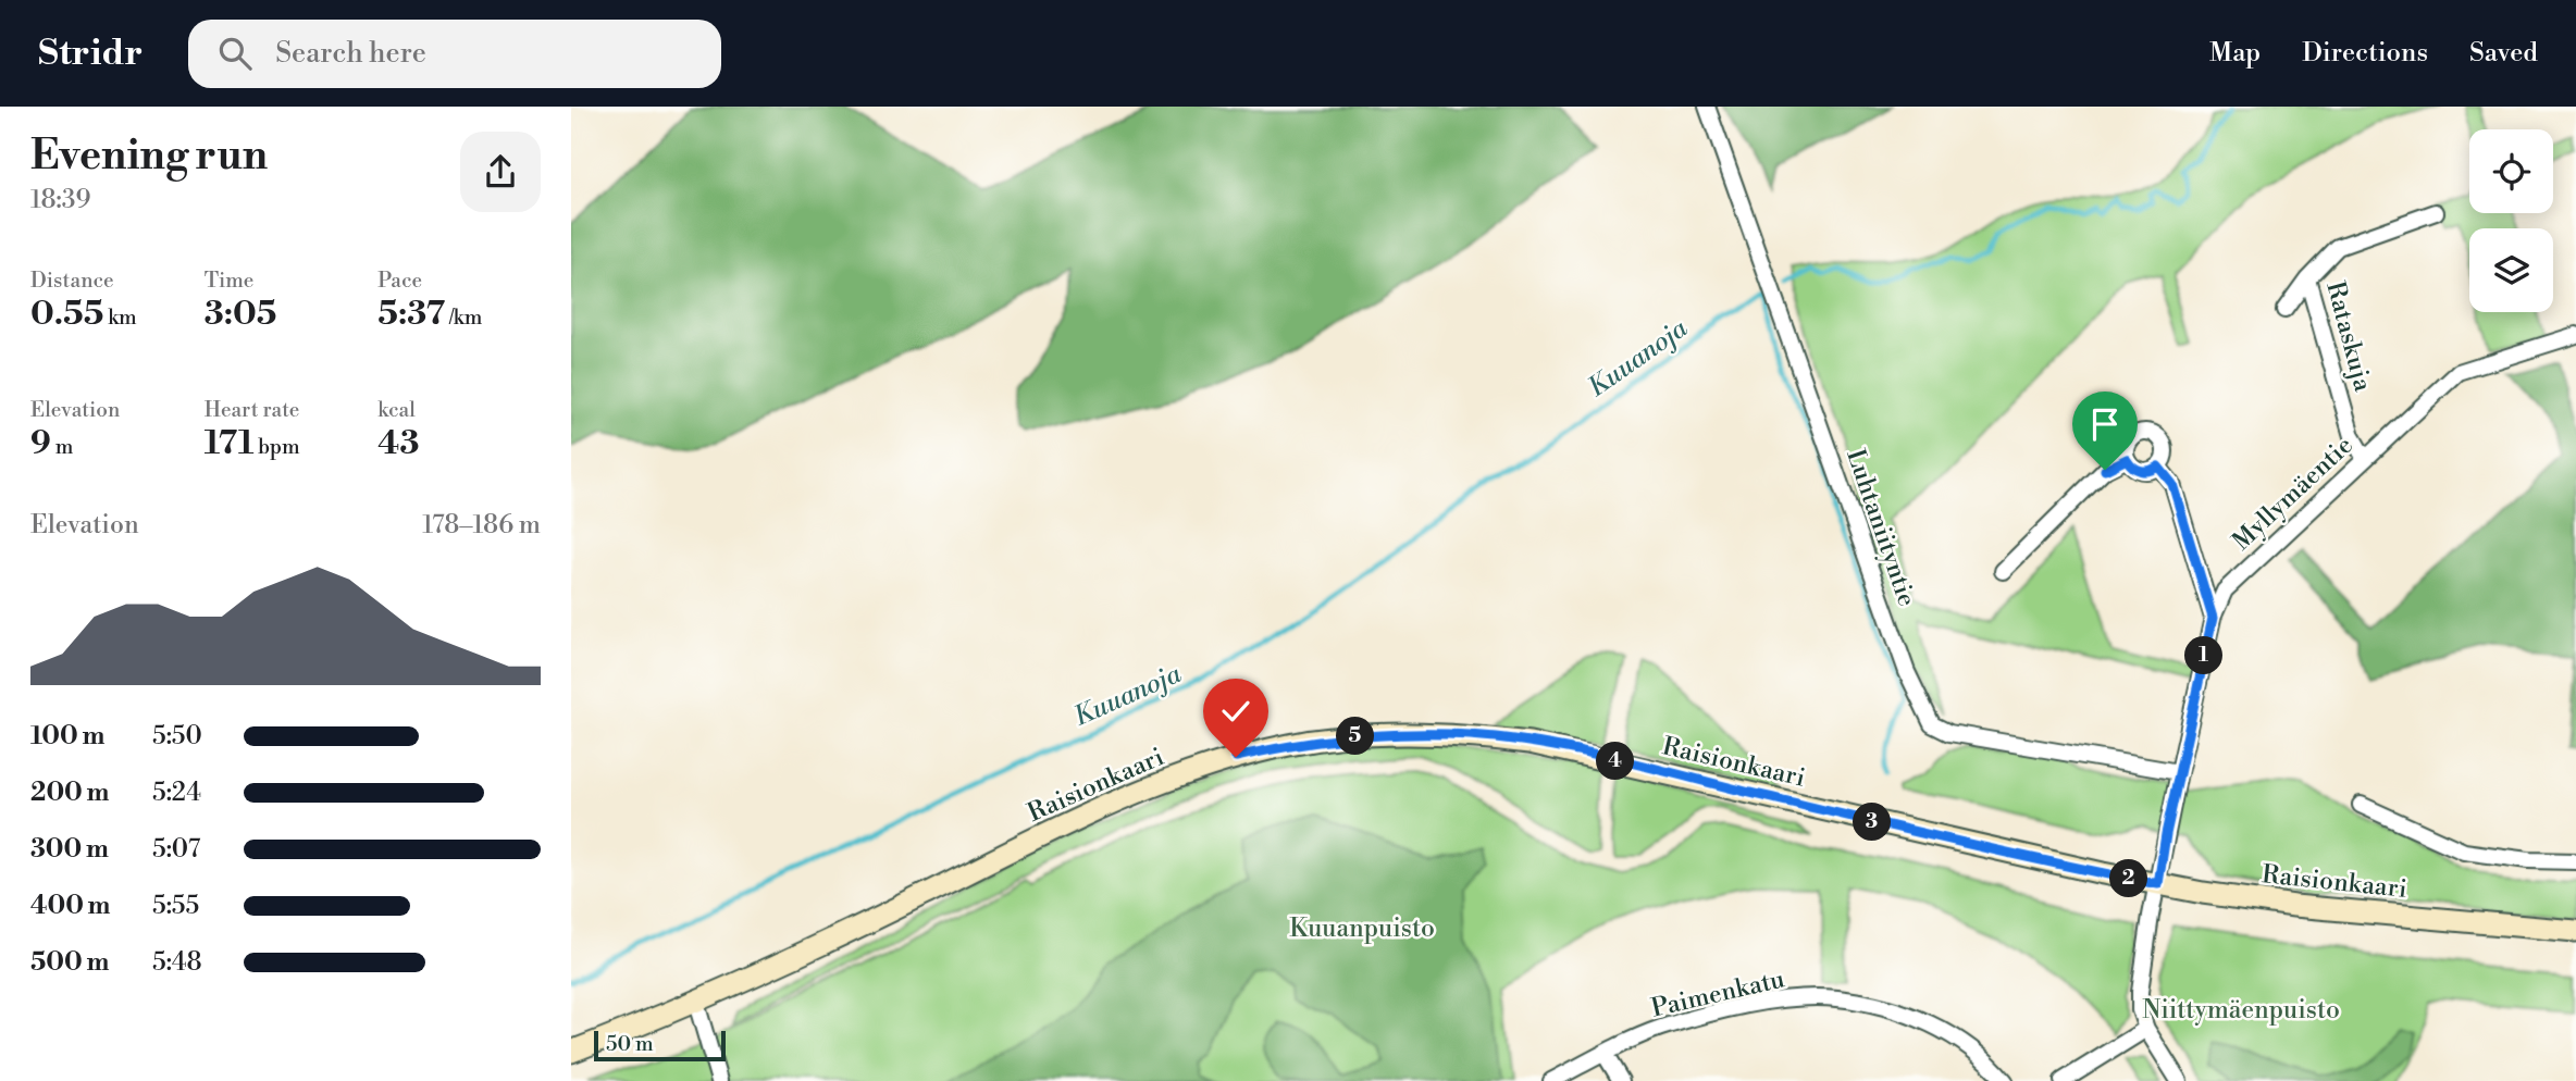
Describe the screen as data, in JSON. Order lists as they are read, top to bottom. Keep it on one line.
{"streets":{"main road":["Raisionkaari"],"street":["Rataskuja","Myllymäentie","Luhtaniityntie","Paimenkatu"]},"crossings":[["Rataskuja","Myllymäentie"],["Myllymäentie","Luhtaniityntie"],["Myllymäentie","Raisionkaari"]],"water":["Kuuanoja"],"parks":["Kuuanpuisto","Niittymäenpuisto"],"scale_bar":"50 m","page":{"header":"Stridr","search":"Search here","nav":["Map","Directions","Saved"],"heading":["Evening run","18:39"],"stats":[["Distance","0.55 km"],["Time","3:05"],["Pace","5:37 /km"],["Elevation","9 m"],["Heart rate","171 bpm"],["kcal","43"]],"chart":["Elevation","178–186 m"],"pins":["1","5","4","3","2"],"list":[{"name":"100 m","note":"5:50"},{"name":"200 m","note":"5:24"},{"name":"300 m","note":"5:07"},{"name":"400 m","note":"5:55"},{"name":"500 m","note":"5:48"}],"scale":"50 m"}}
